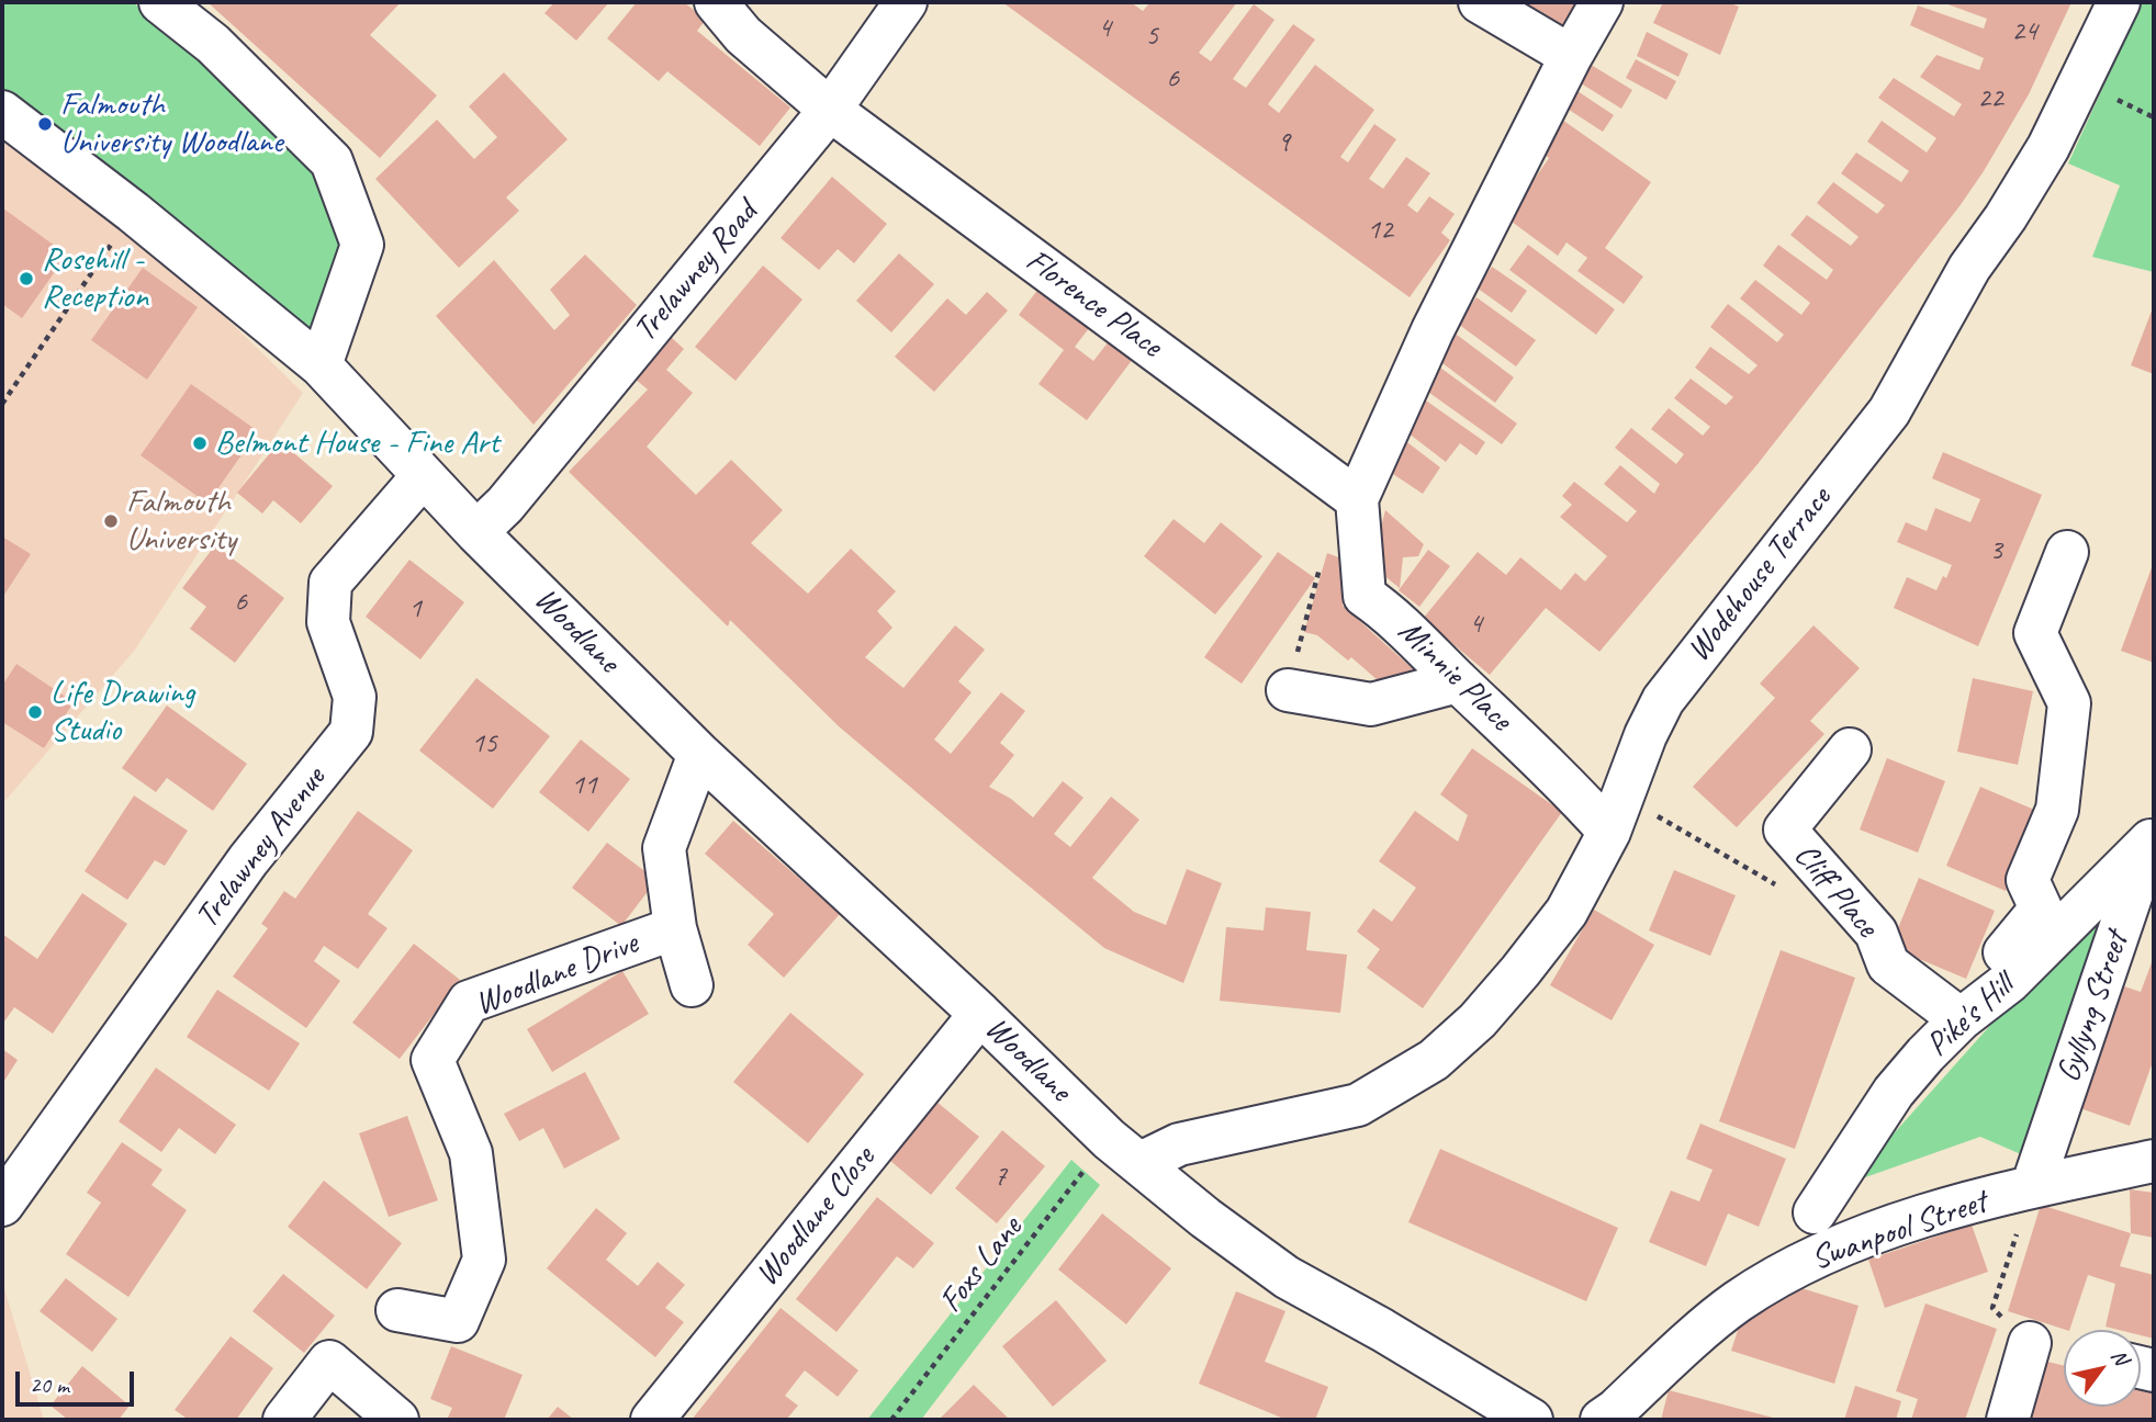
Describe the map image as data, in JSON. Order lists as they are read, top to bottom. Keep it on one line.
{"streets":{"street":["Trelawney Road","Florence Place","Wodehouse Terrace","Woodlane","Minnie Place","Trelawney Avenue","Cliff Place","Woodlane Drive","Gyllyng Street","Pike's Hill","Woodlane Close","Swanpool Street"],"path":["Foxs Lane"]},"crossings":[["Trelawney Road","Florence Place"],["Trelawney Road","Woodlane"],["Florence Place","Minnie Place"],["Wodehouse Terrace","Woodlane"],["Wodehouse Terrace","Minnie Place"],["Wodehouse Terrace","Foxs Lane"],["Woodlane","Trelawney Avenue"],["Woodlane","Woodlane Drive"],["Woodlane","Woodlane Close"],["Woodlane","Foxs Lane"],["Cliff Place","Pike's Hill"],["Gyllyng Street","Pike's Hill"],["Gyllyng Street","Swanpool Street"]],"places":["Falmouth University Woodlane","Rosehill - Reception","Belmont House - Fine Art","Falmouth University","Life Drawing Studio"],"house_numbers":["4","24","5","6","22","9","12","3","6","1","4","15","11","7"],"scale_bar":"20 m","north":"top right"}
